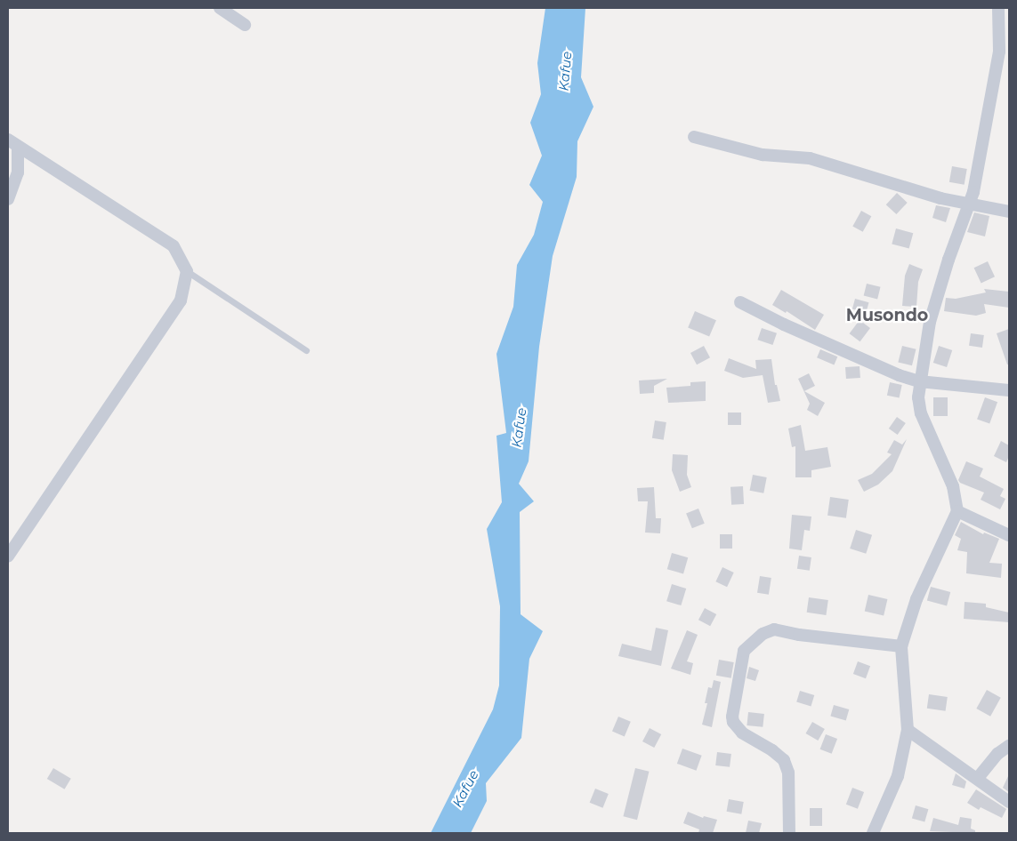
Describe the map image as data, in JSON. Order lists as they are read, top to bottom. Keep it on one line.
{"districts":["Musondo"],"water":["Kafue"]}
